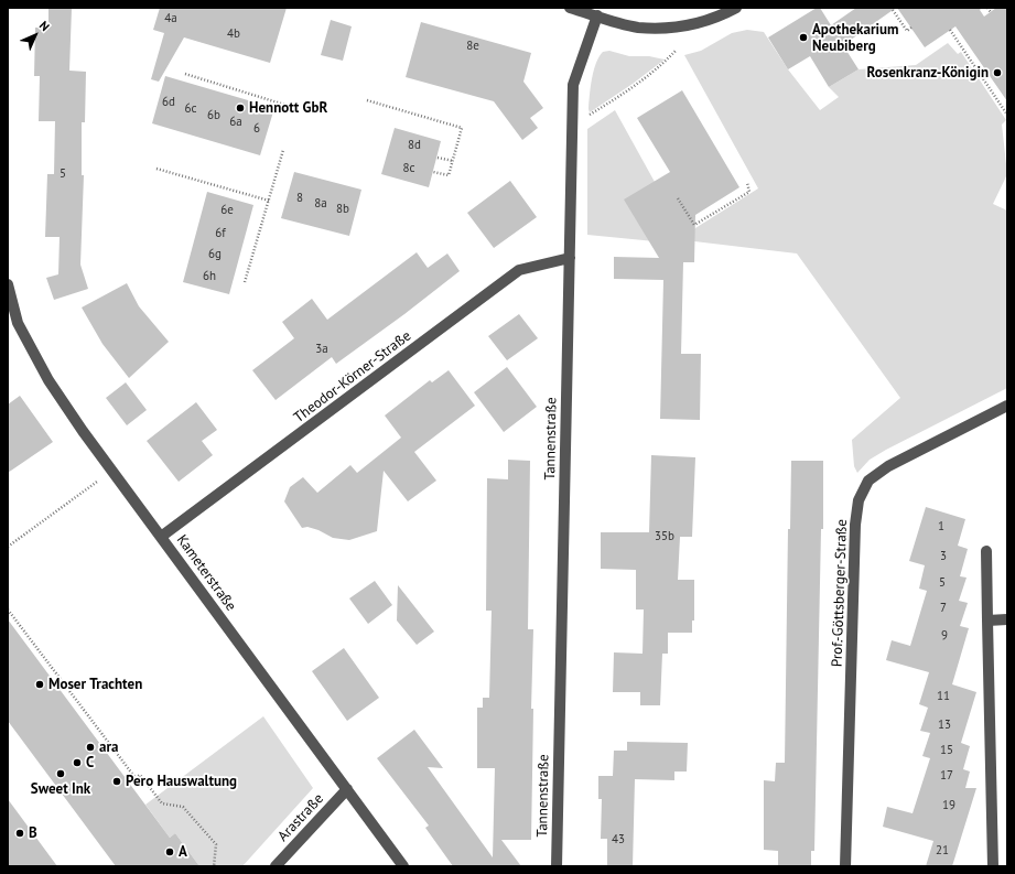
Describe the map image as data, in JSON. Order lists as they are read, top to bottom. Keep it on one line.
{"streets":{"street":["Theodor-Körner-Straße","Tannenstraße","Kameterstraße","Prof.-Göttsberger-Straße","Arastraße"]},"crossings":[["Theodor-Körner-Straße","Tannenstraße"],["Theodor-Körner-Straße","Kameterstraße"],["Kameterstraße","Arastraße"]],"places":["Apothekarium Neubiberg","Rosenkranz-Königin","Hennott GbR","Moser Trachten","ara","C","Sweet Ink","Pero Hauswaltung","B","A"],"house_numbers":["4a","4b","8e","6d","6c","6b","6a","6","8d","8c","5","8","8a","8b","6e","6f","6g","6h","3a","1","35b","3","5","7","9","11","13","15","17","19","43","21"],"north":"top right"}
